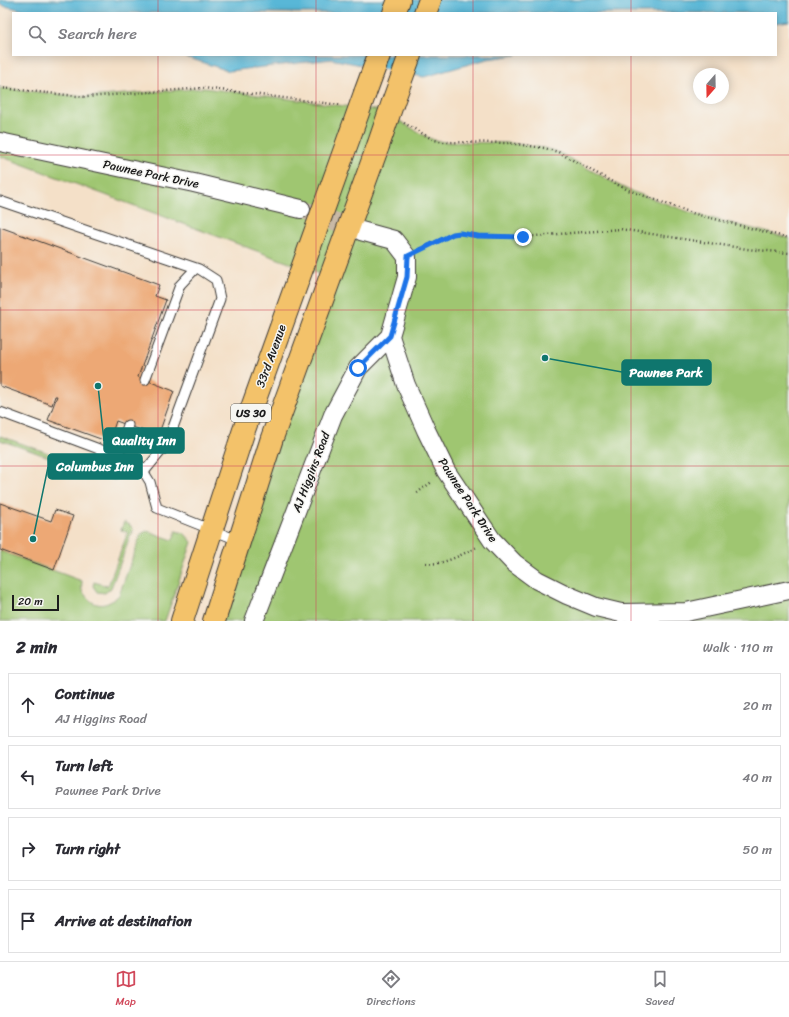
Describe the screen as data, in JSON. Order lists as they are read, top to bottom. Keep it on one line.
{"streets":{"highway":["33rd Avenue","US 30"],"street":["Pawnee Park Drive","AJ Higgins Road"]},"crossings":[["Pawnee Park Drive","AJ Higgins Road"]],"places":["Pawnee Park","Quality Inn","Columbus Inn"],"scale_bar":"20 m","north":"bottom","page":{"search":"Search here","scale":"20 m","heading":["2 min","Walk · 110 m"],"list":[["Continue","AJ Higgins Road","20 m"],["Turn left","Pawnee Park Drive","40 m"],["Turn right","50 m"],"Arrive at destination"],"nav":["Map","Directions","Saved"]}}
